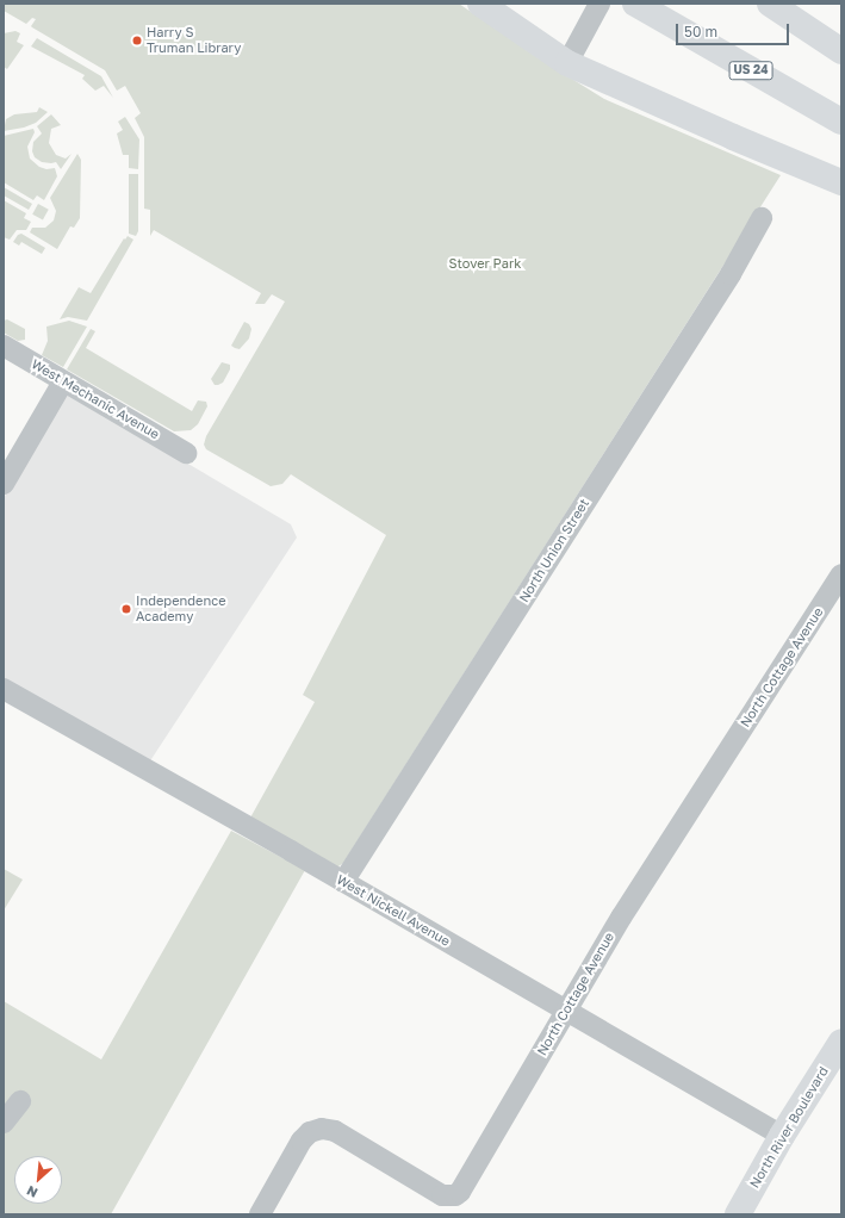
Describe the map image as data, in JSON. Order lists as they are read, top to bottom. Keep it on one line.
{"streets":{"main road":["US 24","North River Boulevard"],"street":["West Mechanic Avenue","North Union Street","North Cottage Avenue","West Nickell Avenue"]},"crossings":[["North Union Street","West Nickell Avenue"],["North Cottage Avenue","West Nickell Avenue"],["West Nickell Avenue","North River Boulevard"]],"parks":["Stover Park"],"places":["Harry S Truman Library","Independence Academy"],"scale_bar":"50 m","north":"bottom left"}
